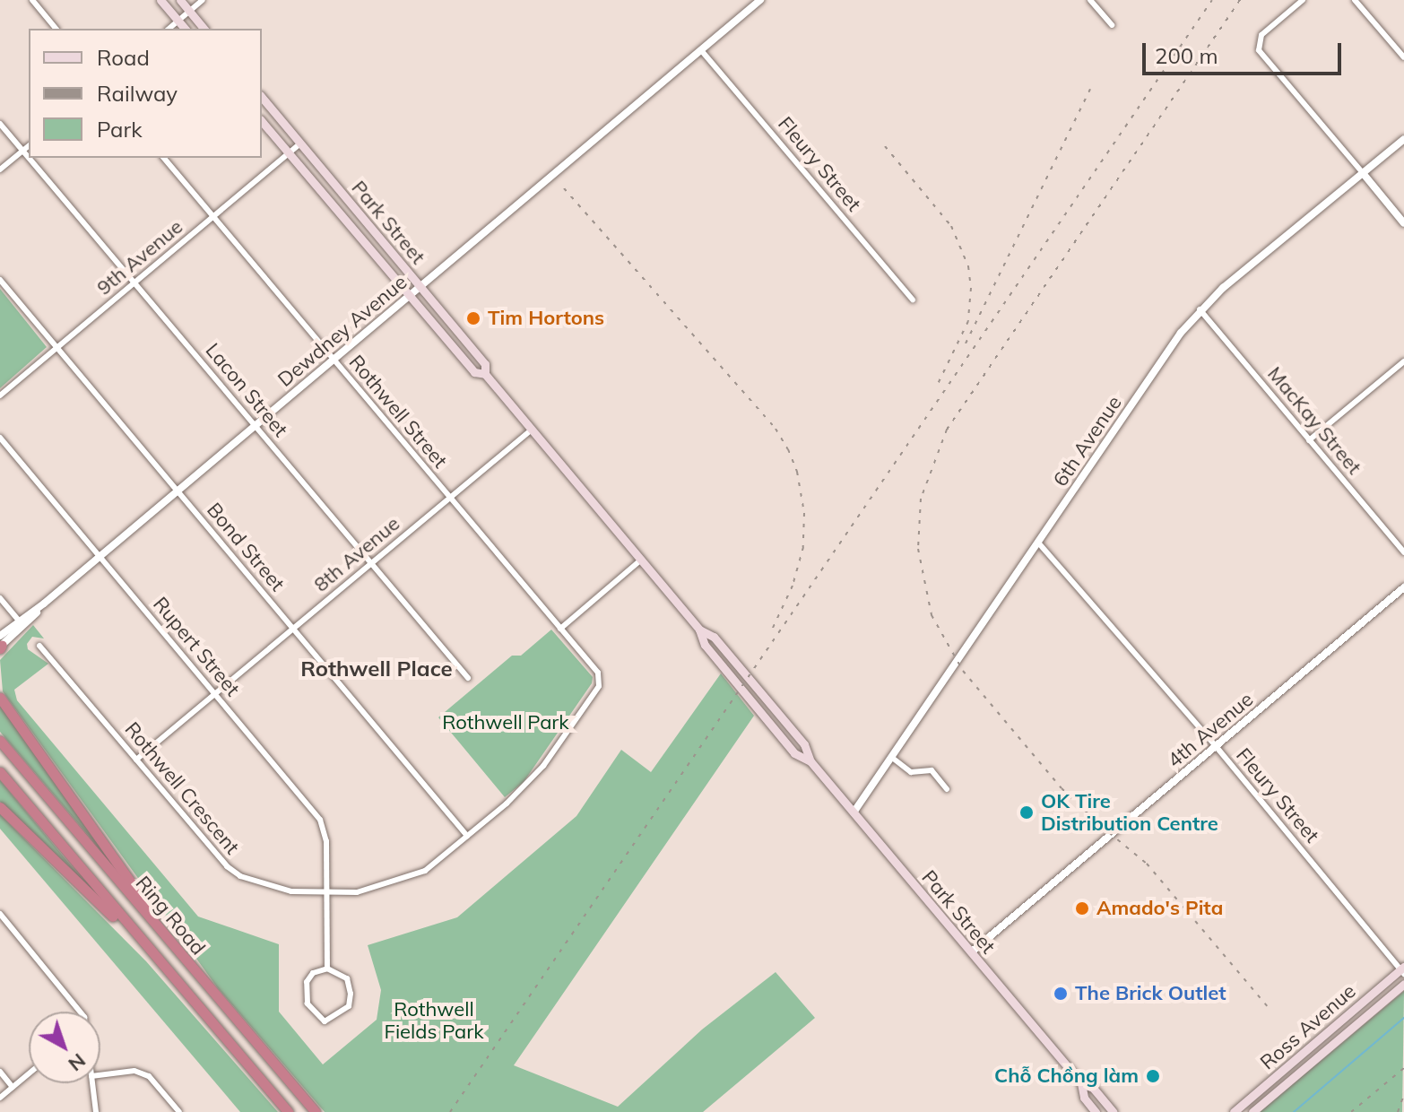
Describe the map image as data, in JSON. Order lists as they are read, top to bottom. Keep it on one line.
{"streets":{"highway":["Ring Road"],"main road":["Park Street","Ross Avenue"],"street":["Fleury Street","9th Avenue","Dewdney Avenue","Lacon Street","Rothwell Street","MacKay Street","6th Avenue","Bond Street","8th Avenue","Rupert Street","4th Avenue","Rothwell Crescent"]},"crossings":[["Fleury Street","Dewdney Avenue"],["Fleury Street","6th Avenue"],["Fleury Street","4th Avenue"],["Fleury Street","Ross Avenue"],["Park Street","9th Avenue"],["Park Street","Dewdney Avenue"],["Park Street","6th Avenue"],["Park Street","8th Avenue"],["Park Street","4th Avenue"],["9th Avenue","Lacon Street"],["9th Avenue","Rothwell Street"],["9th Avenue","Bond Street"],["Dewdney Avenue","Lacon Street"],["Dewdney Avenue","Rothwell Street"],["Dewdney Avenue","Bond Street"],["Dewdney Avenue","Rupert Street"],["Lacon Street","8th Avenue"],["Rothwell Street","8th Avenue"],["Rothwell Street","Rothwell Crescent"],["MacKay Street","6th Avenue"],["Bond Street","8th Avenue"],["Bond Street","Rothwell Crescent"],["8th Avenue","Rupert Street"],["8th Avenue","Rothwell Crescent"],["Rupert Street","Rothwell Crescent"]],"districts":["Rothwell Place"],"parks":["Rothwell Park","Rothwell Fields Park"],"places":["Tim Hortons","OK Tire Distribution Centre","Amado's Pita","The Brick Outlet","Chỗ Chồng làm"],"legend":["Road","Railway","Park"],"scale_bar":"200 m","north":"bottom right"}
